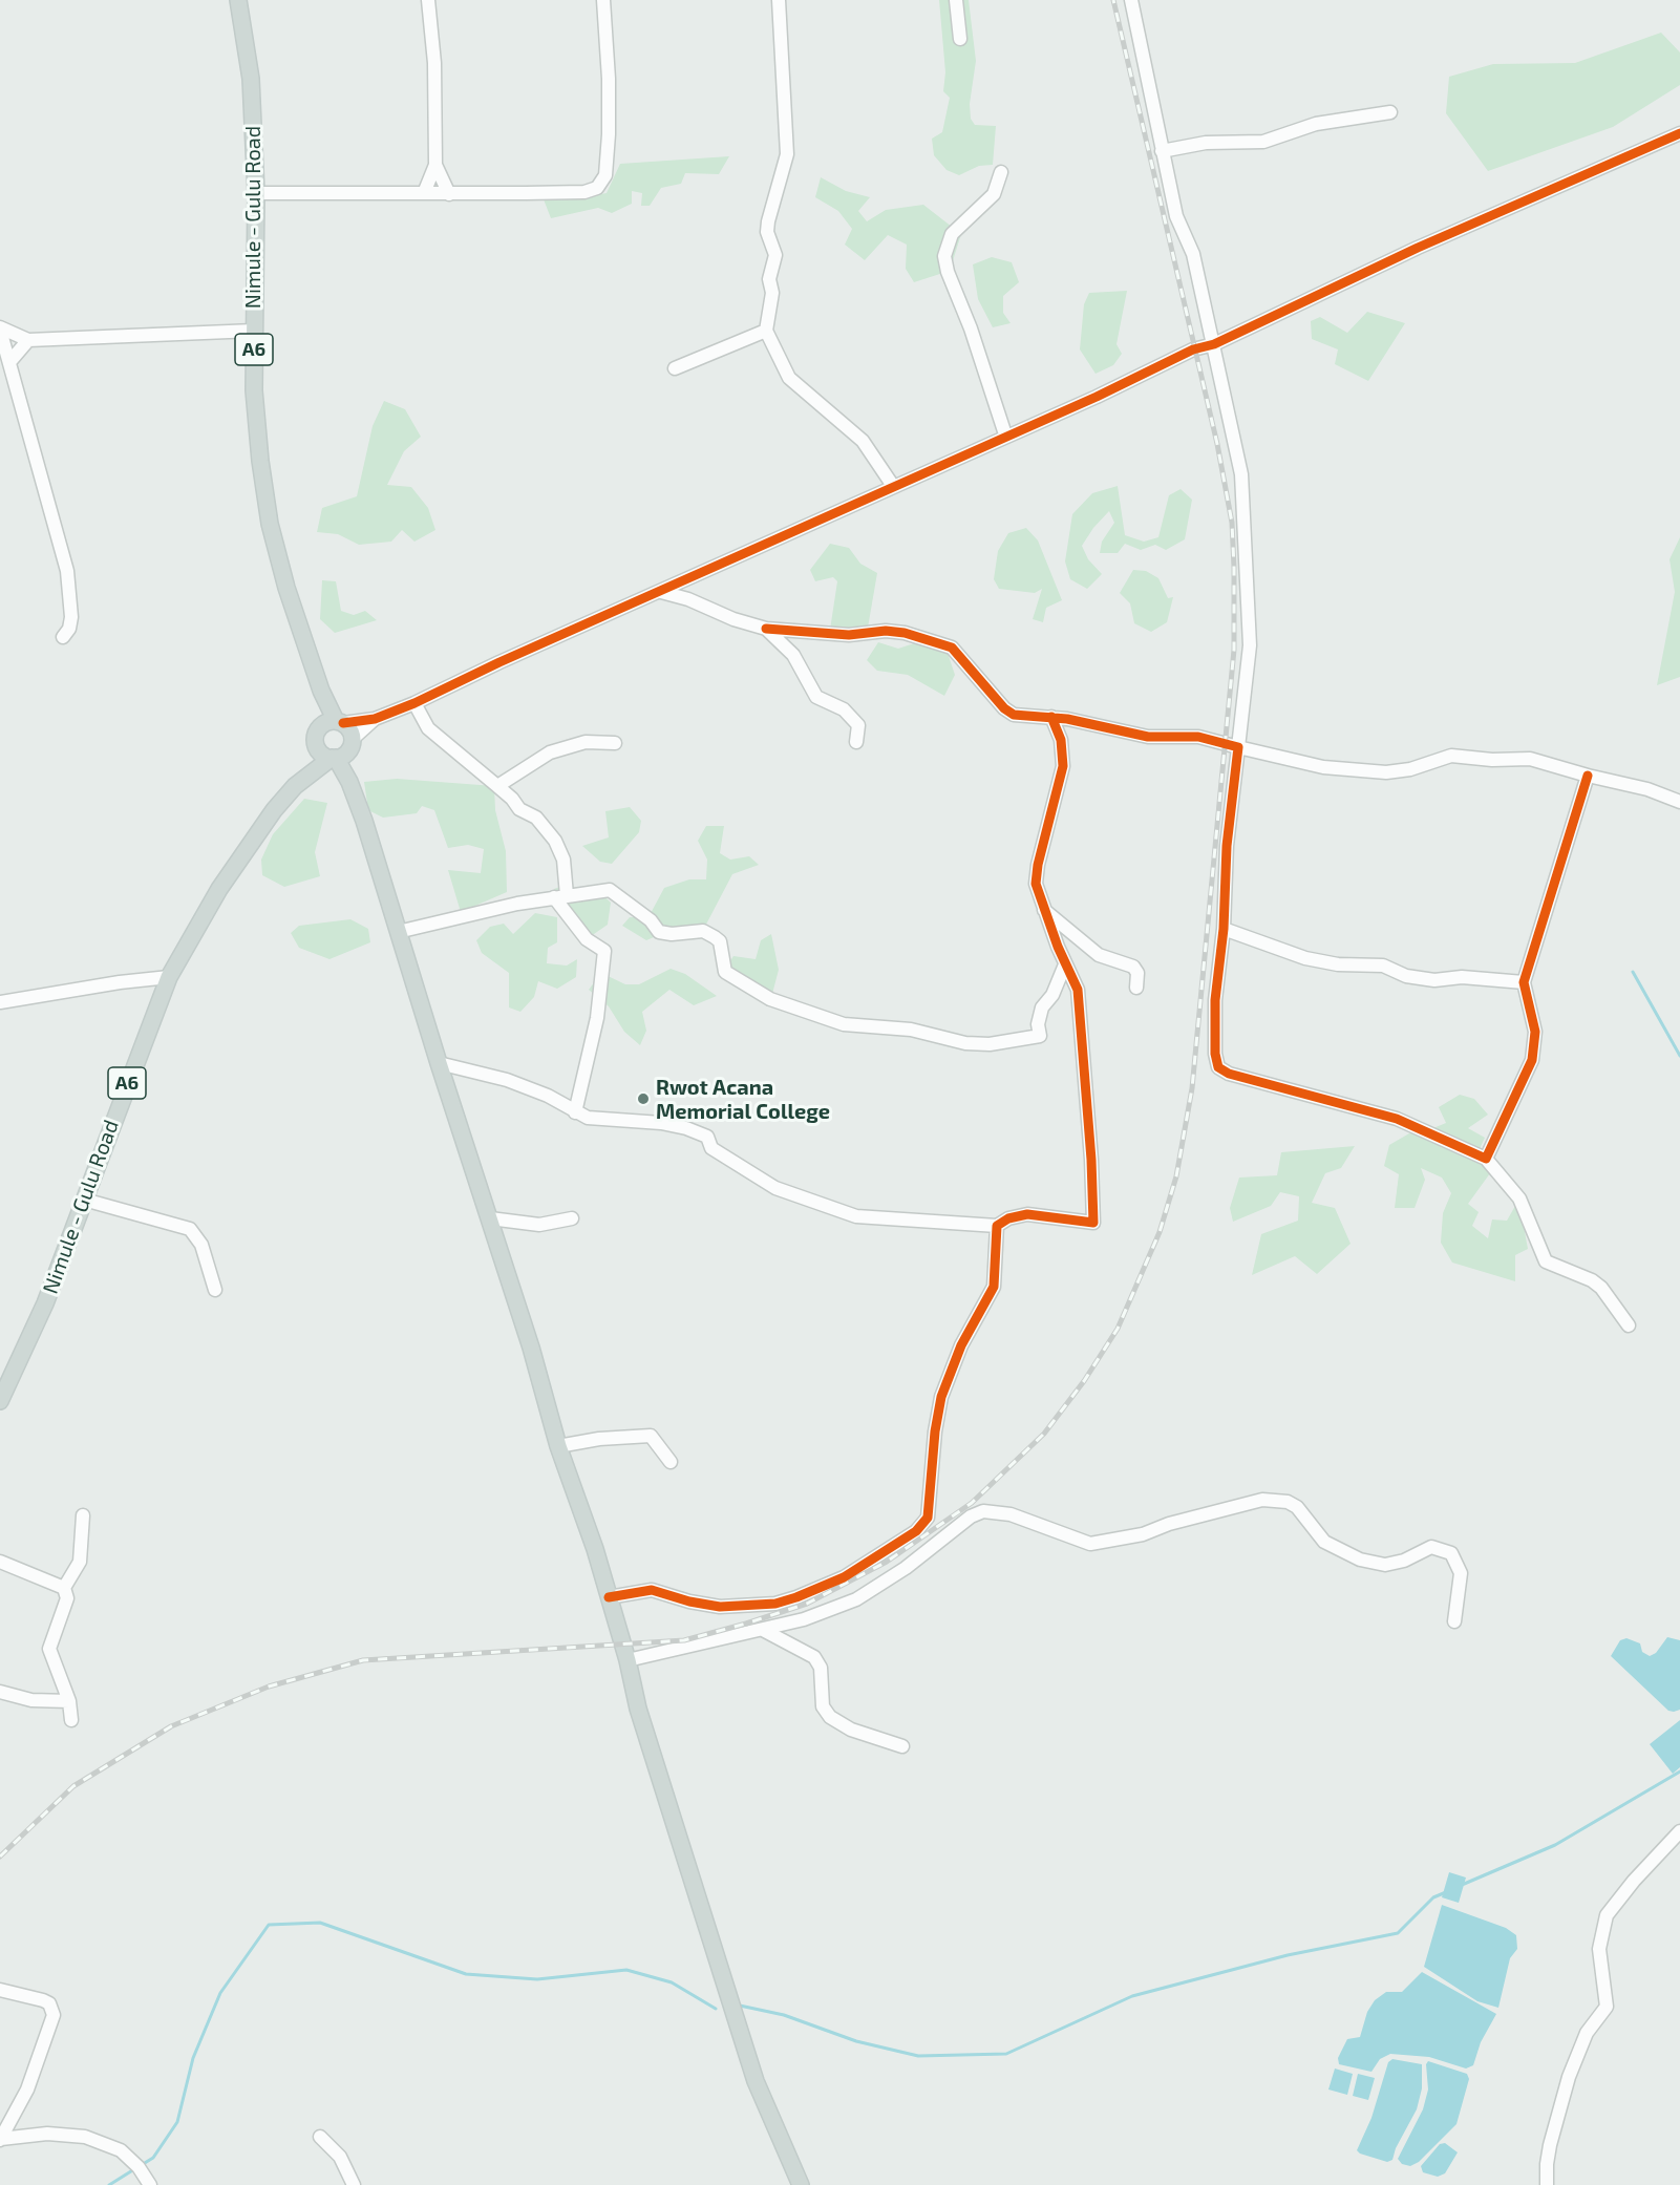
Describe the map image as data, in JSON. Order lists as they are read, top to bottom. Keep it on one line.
{"streets":{"main road":["Nimule - Gulu Road","A6"]},"crossings":[["Nimule - Gulu Road","A6"]],"places":["Rwot Acana Memorial College"]}
